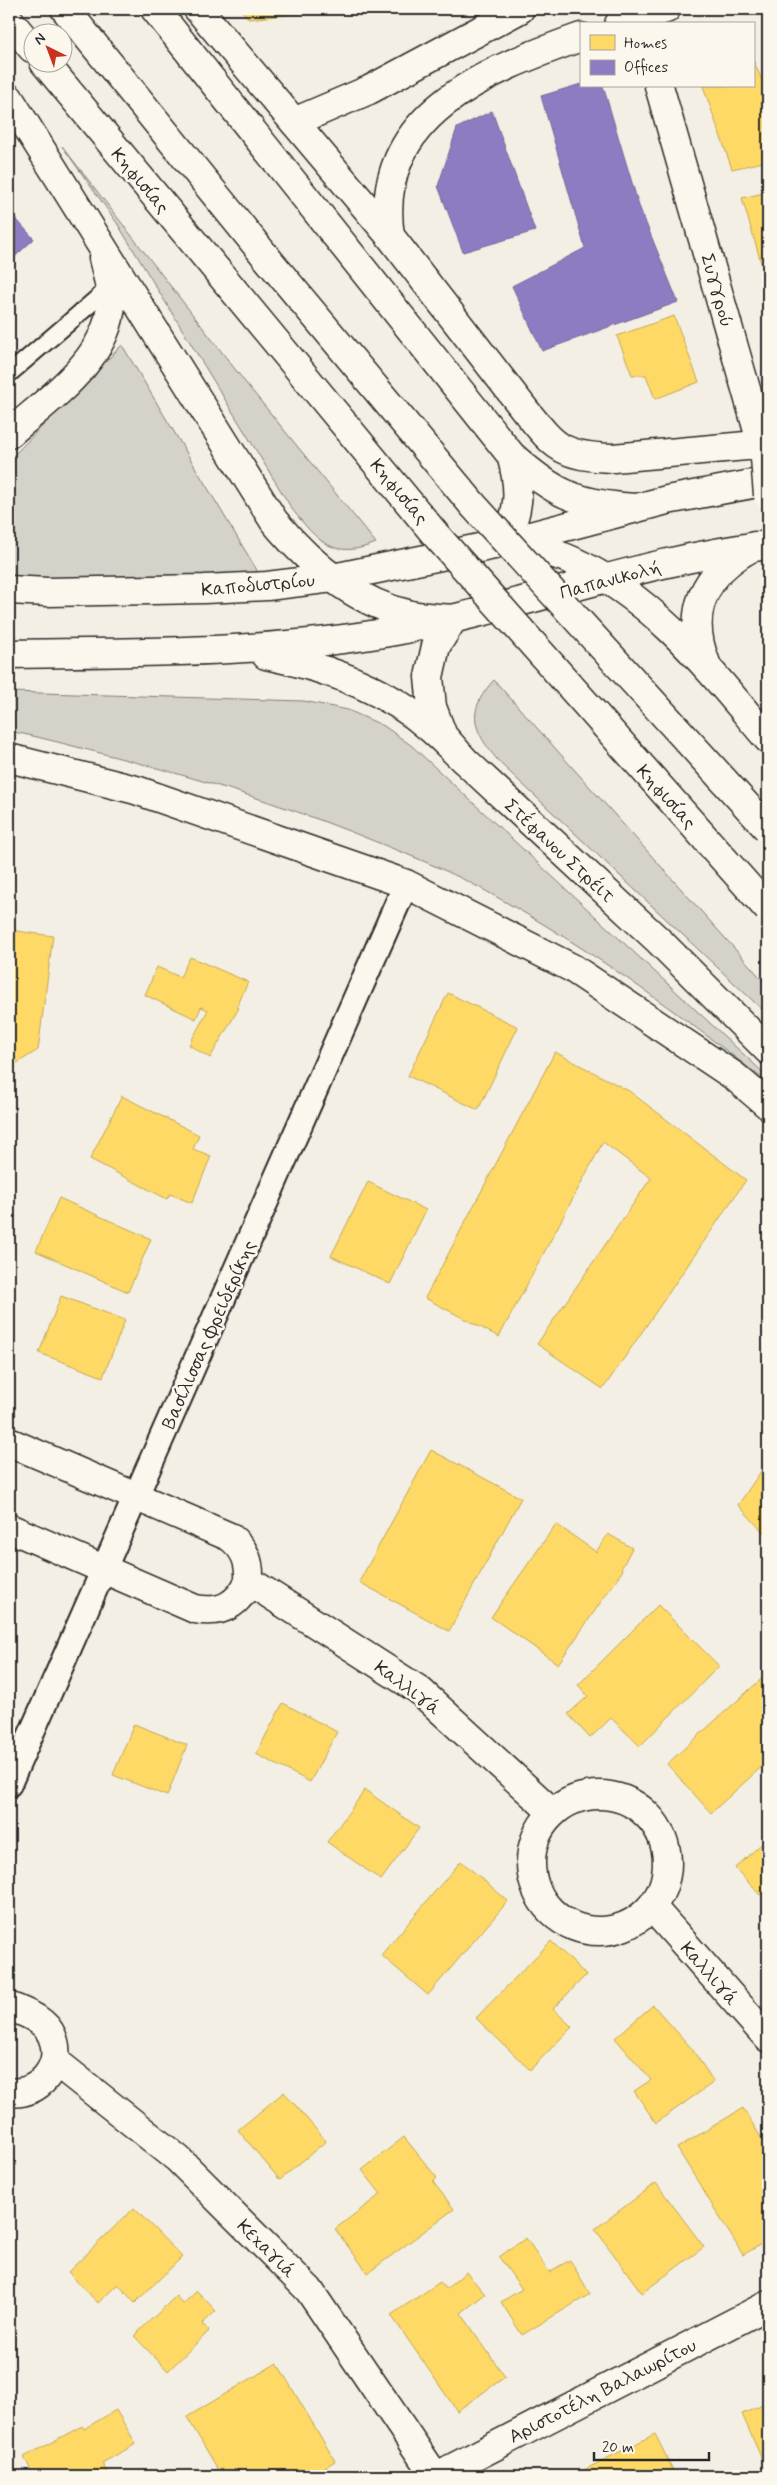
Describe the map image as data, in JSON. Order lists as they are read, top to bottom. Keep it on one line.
{"streets":{"main road":["Κηφισίας","Συγγρού","Παπανικολή","Καποδιστρίου","Στέφανου Στρέιτ","Καλλιγά","Κεχαγιά","Αριστοτέλη Βαλαωρίτου"],"street":["Βασίλισσας Φρειδερίκης"]},"crossings":[["Συγγρού","Καποδιστρίου"],["Παπανικολή","Στέφανου Στρέιτ"],["Καποδιστρίου","Στέφανου Στρέιτ"],["Κεχαγιά","Αριστοτέλη Βαλαωρίτου"]],"legend":["Homes","Offices"],"scale_bar":"20 m","north":"top left"}
